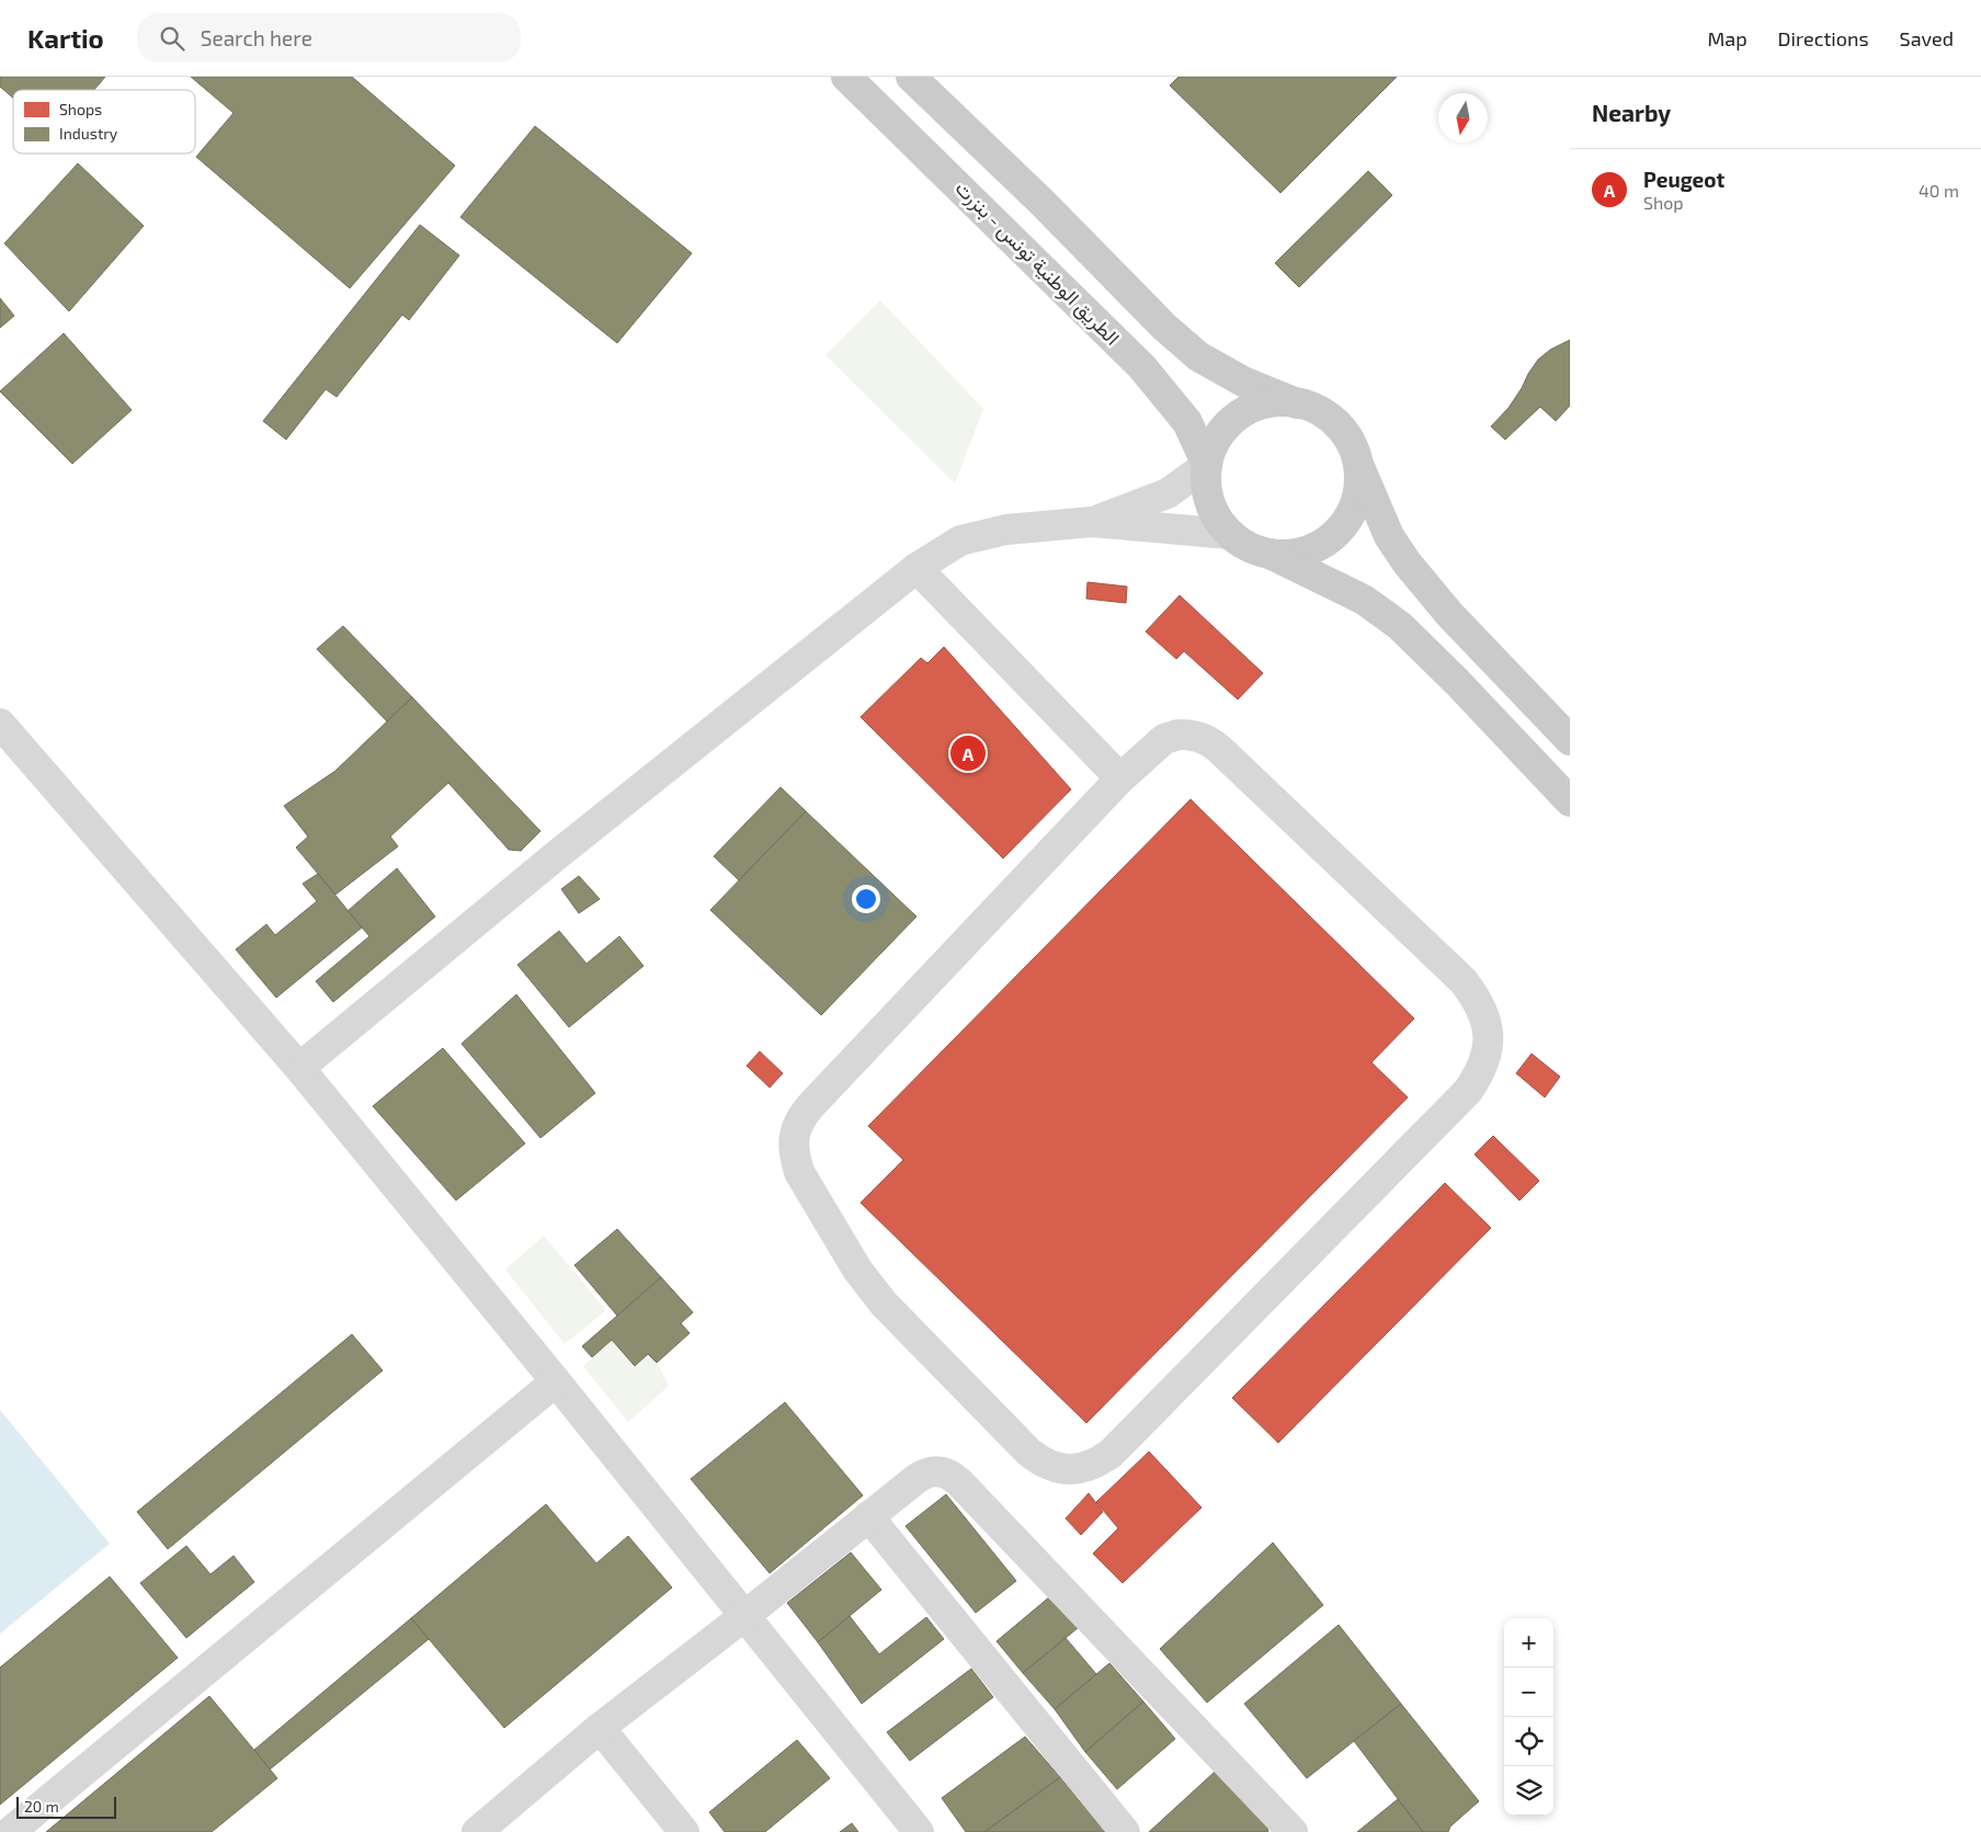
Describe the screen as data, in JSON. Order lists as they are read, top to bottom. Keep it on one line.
{"streets":{"main road":["الطريق الوطنية تونس - بنزرت"]},"legend":["Shops","Industry"],"scale_bar":"20 m","north":"bottom","page":{"header":"Kartio","search":"Search here","nav":["Map","Directions","Saved"],"heading":"Nearby","list":[{"mark":"A","name":"Peugeot","note":"Shop","value":"40 m"}],"pins":"A","map_buttons":["+","−"],"scale":"20 m"}}
